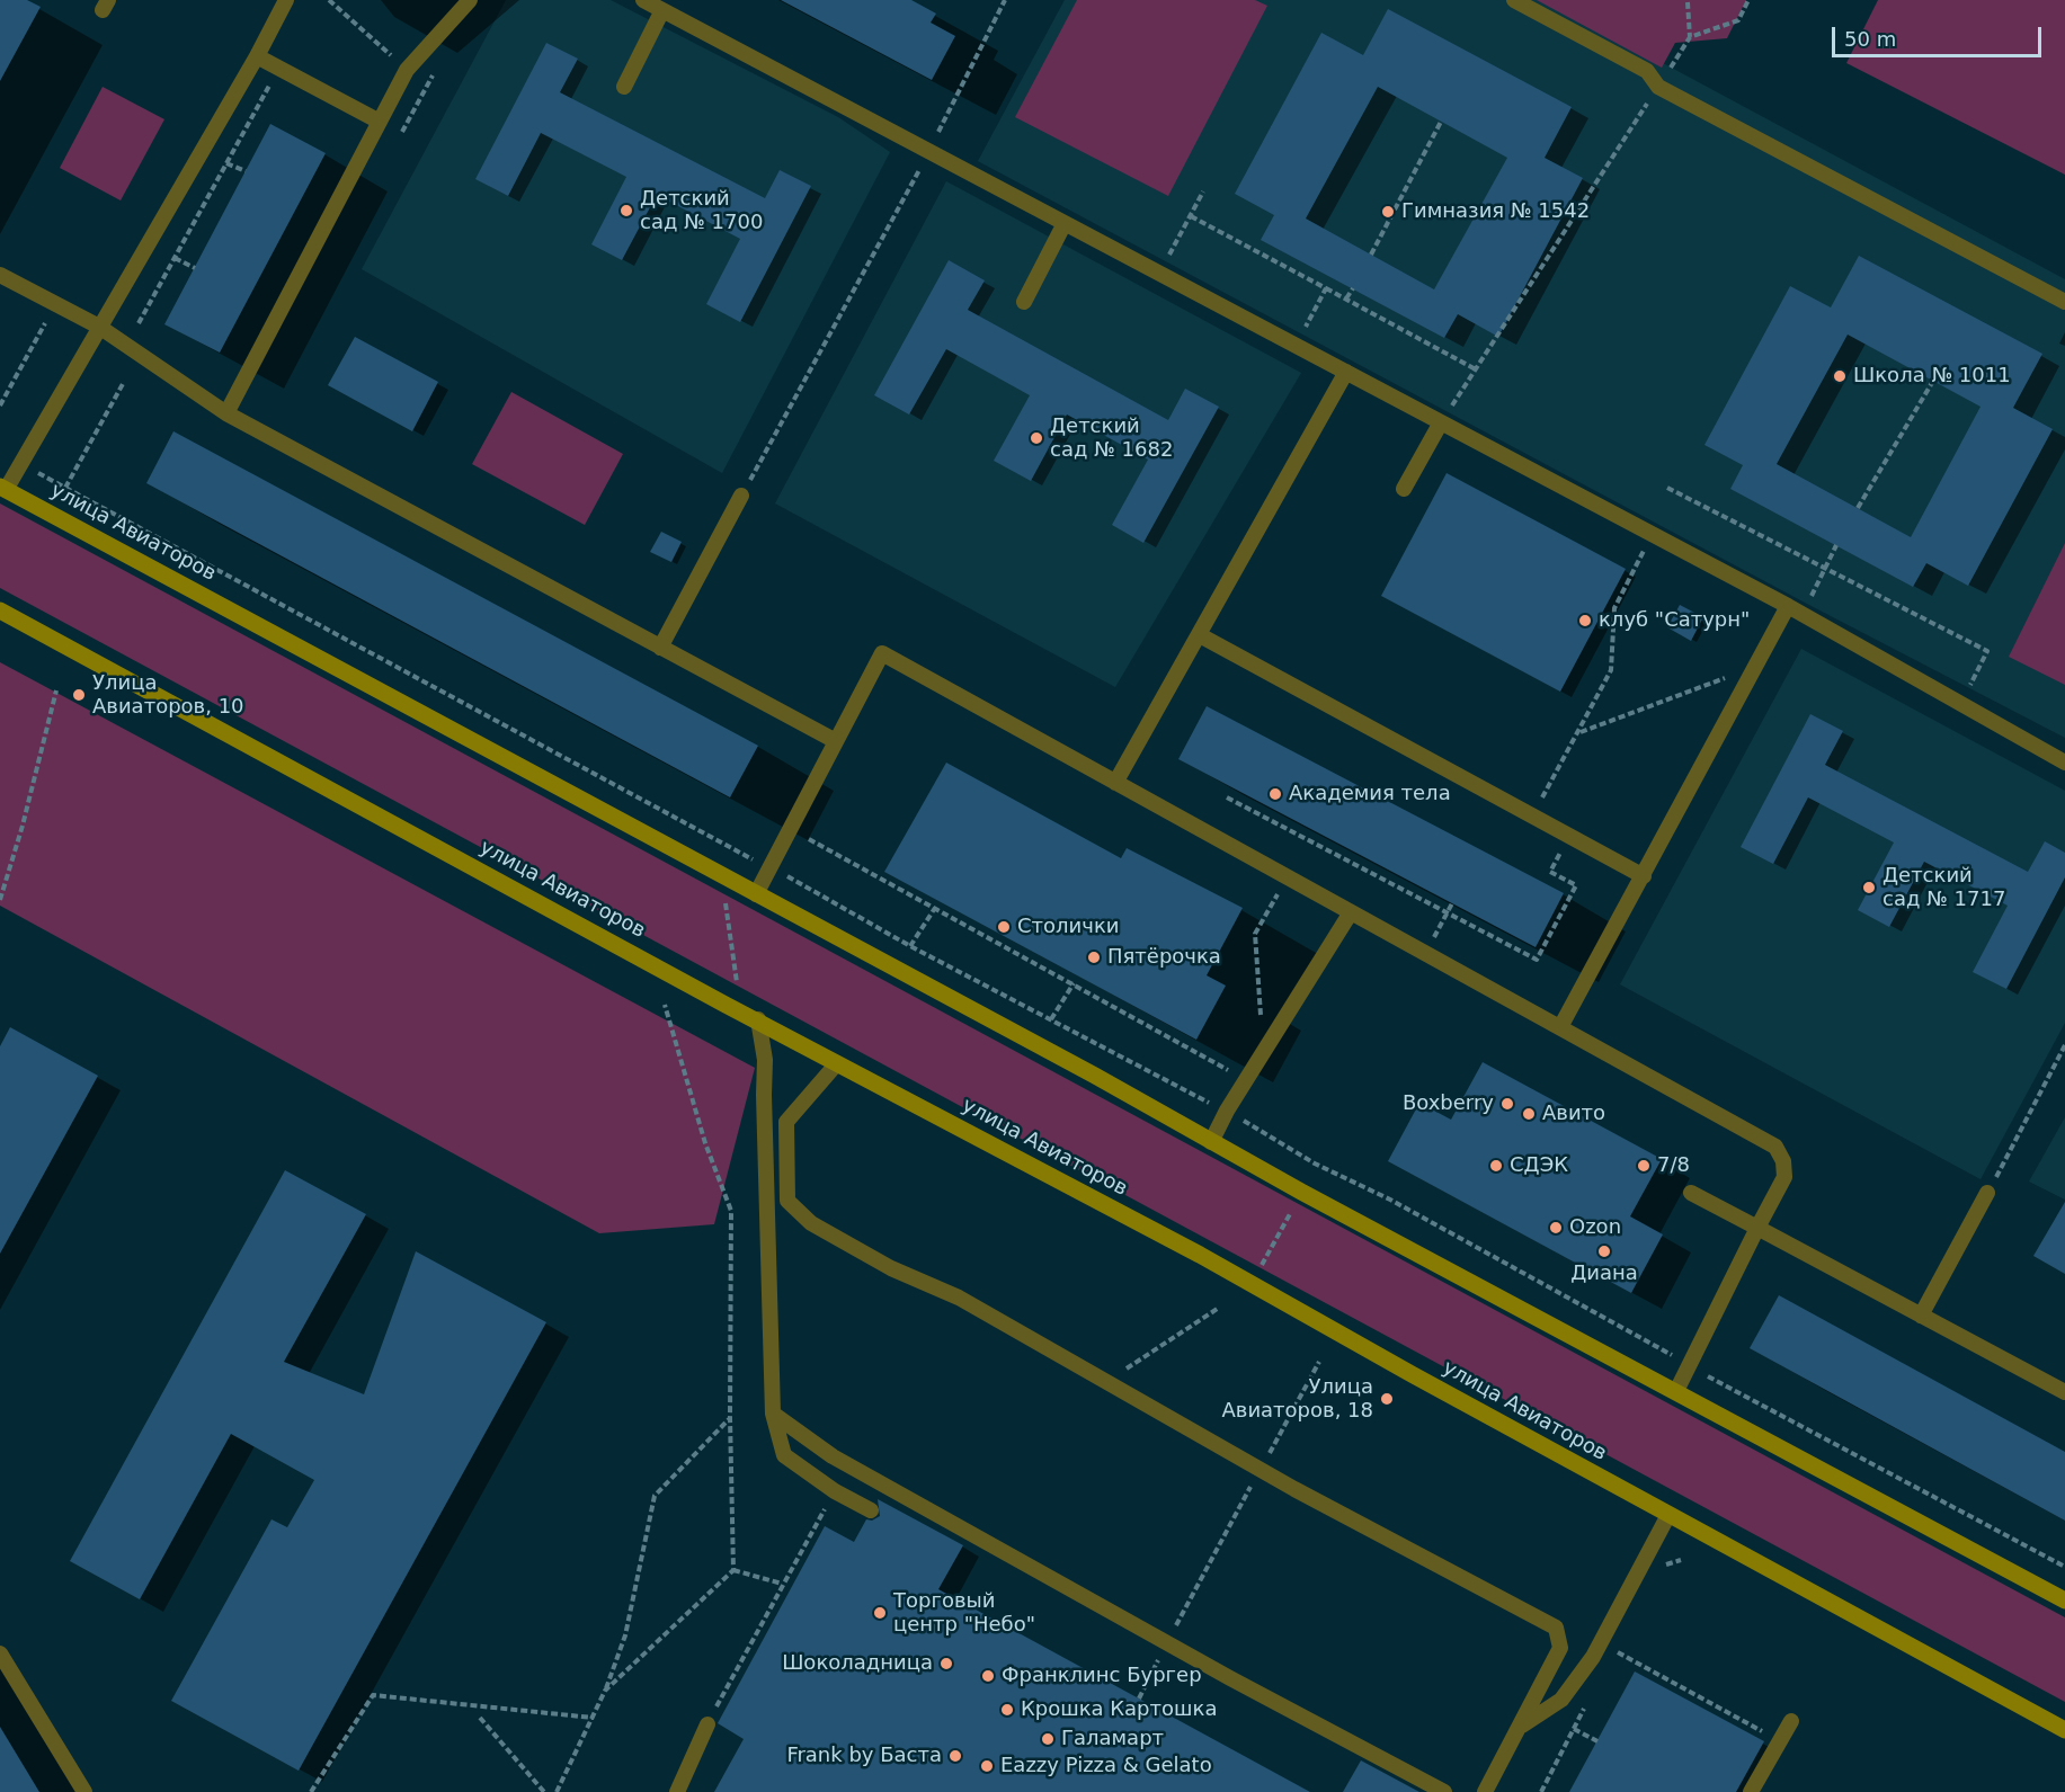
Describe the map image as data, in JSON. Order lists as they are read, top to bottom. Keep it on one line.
{"streets":{"street":["улица Авиаторов"]},"places":["Детский сад № 1700","Гимназия № 1542","Школа № 1011","Детский сад № 1682","клуб \"Сатурн\"","Улица Авиаторов, 10","Академия тела","Детский сад № 1717","Столички","Пятёрочка","Boxberry","Авито","СДЭК","7/8","Ozon","Диана","Улица Авиаторов, 18","Торговый центр \"Небо\"","Шоколадница","Франклинс Бургер","Крошка Картошка","Галамарт","Frank by Баста","Eazzy Pizza & Gelato"],"scale_bar":"50 m"}
